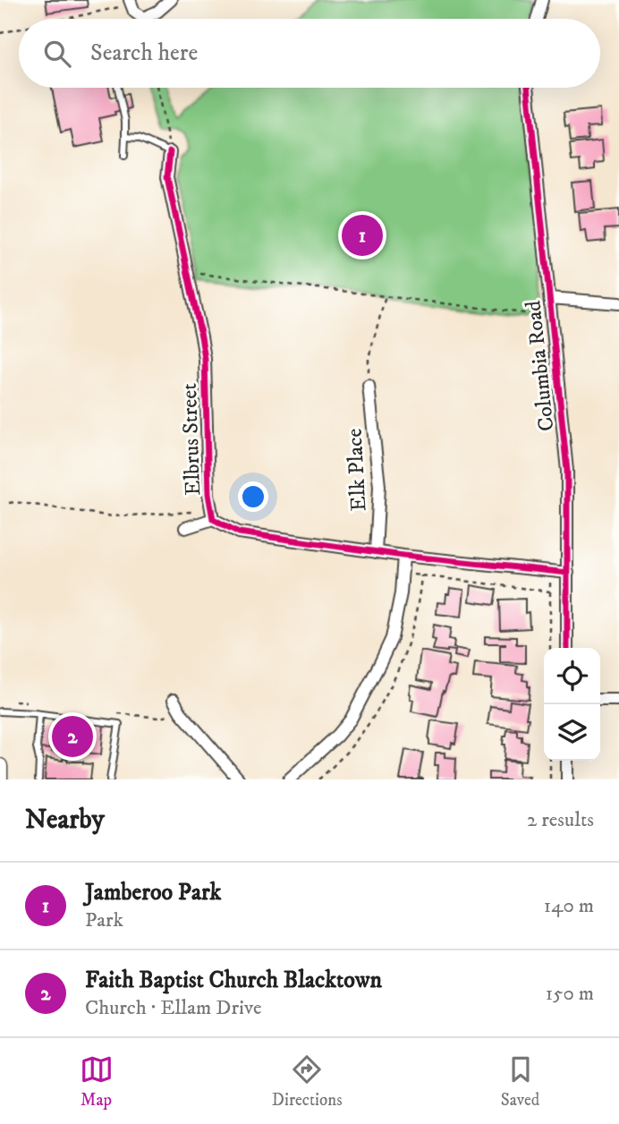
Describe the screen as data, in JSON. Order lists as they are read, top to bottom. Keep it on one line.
{"streets":{"street":["Columbia Road","Elbrus Street","Elk Place"]},"crossings":[["Columbia Road","Elbrus Street"],["Elbrus Street","Elk Place"]],"page":{"search":"Search here","pins":["1","2"],"heading":["Nearby","2 results"],"list":[{"mark":"1","name":"Jamberoo Park","note":"Park","value":"140 m"},{"mark":"2","name":"Faith Baptist Church Blacktown","note":"Church · Ellam Drive","value":"150 m"}],"nav":["Map","Directions","Saved"]}}
